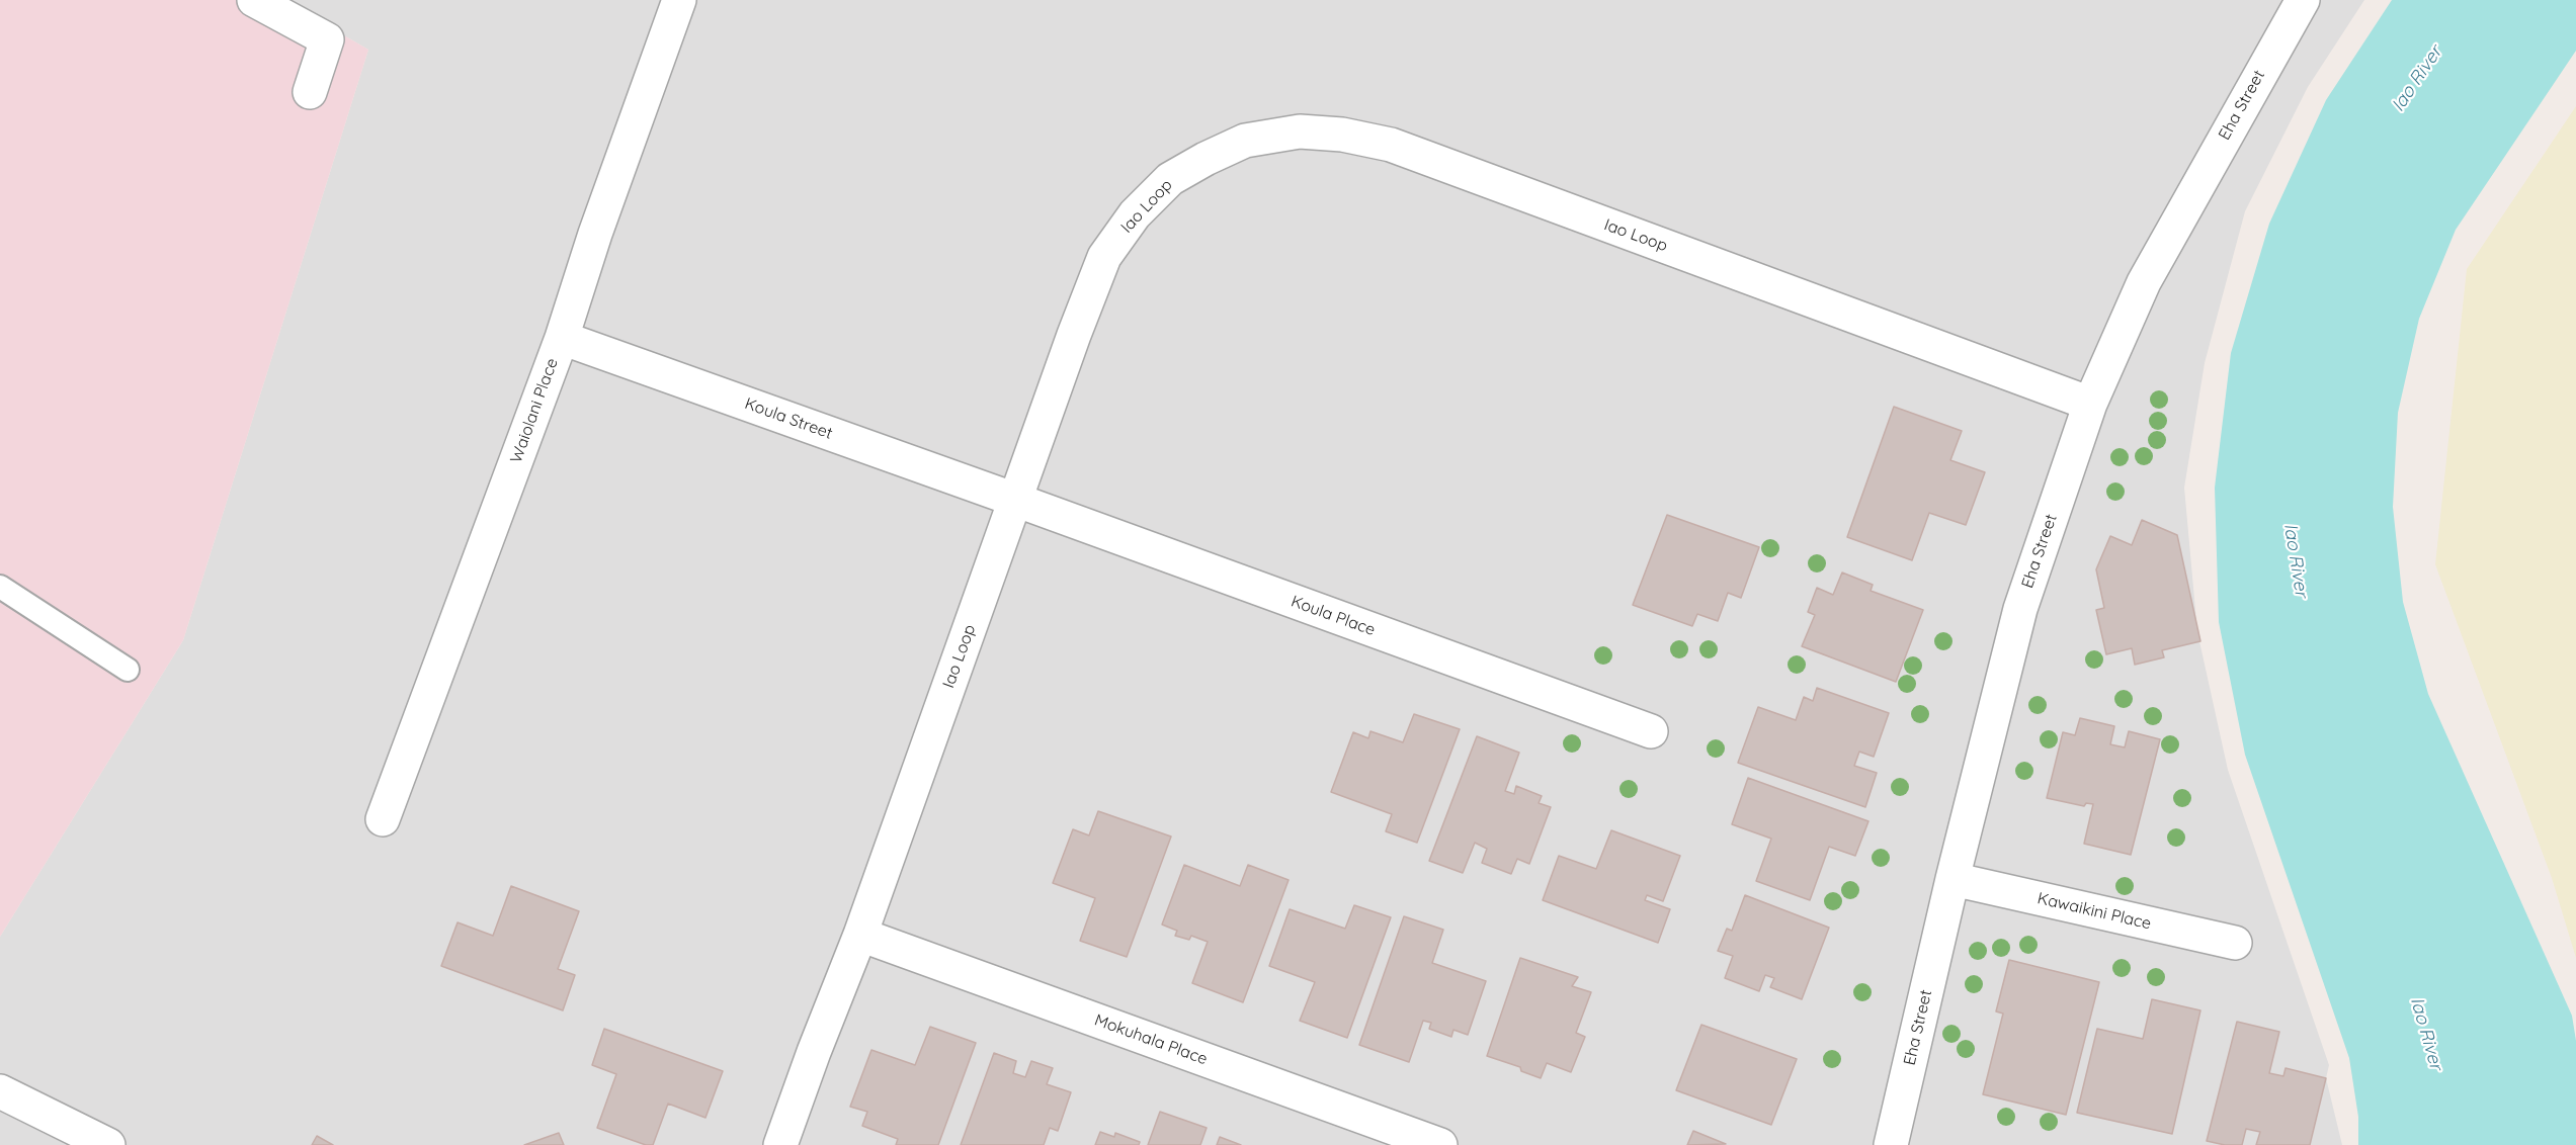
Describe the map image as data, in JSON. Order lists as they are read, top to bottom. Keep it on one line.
{"streets":{"street":["Eha Street","Iao Loop","Waiolani Place","Koula Street","Koula Place","Kawaikini Place","Mokuhala Place"]},"crossings":[["Eha Street","Iao Loop"],["Eha Street","Kawaikini Place"],["Iao Loop","Koula Street"],["Iao Loop","Koula Place"],["Iao Loop","Mokuhala Place"],["Waiolani Place","Koula Street"],["Koula Street","Koula Place"]],"water":["Iao River"]}
